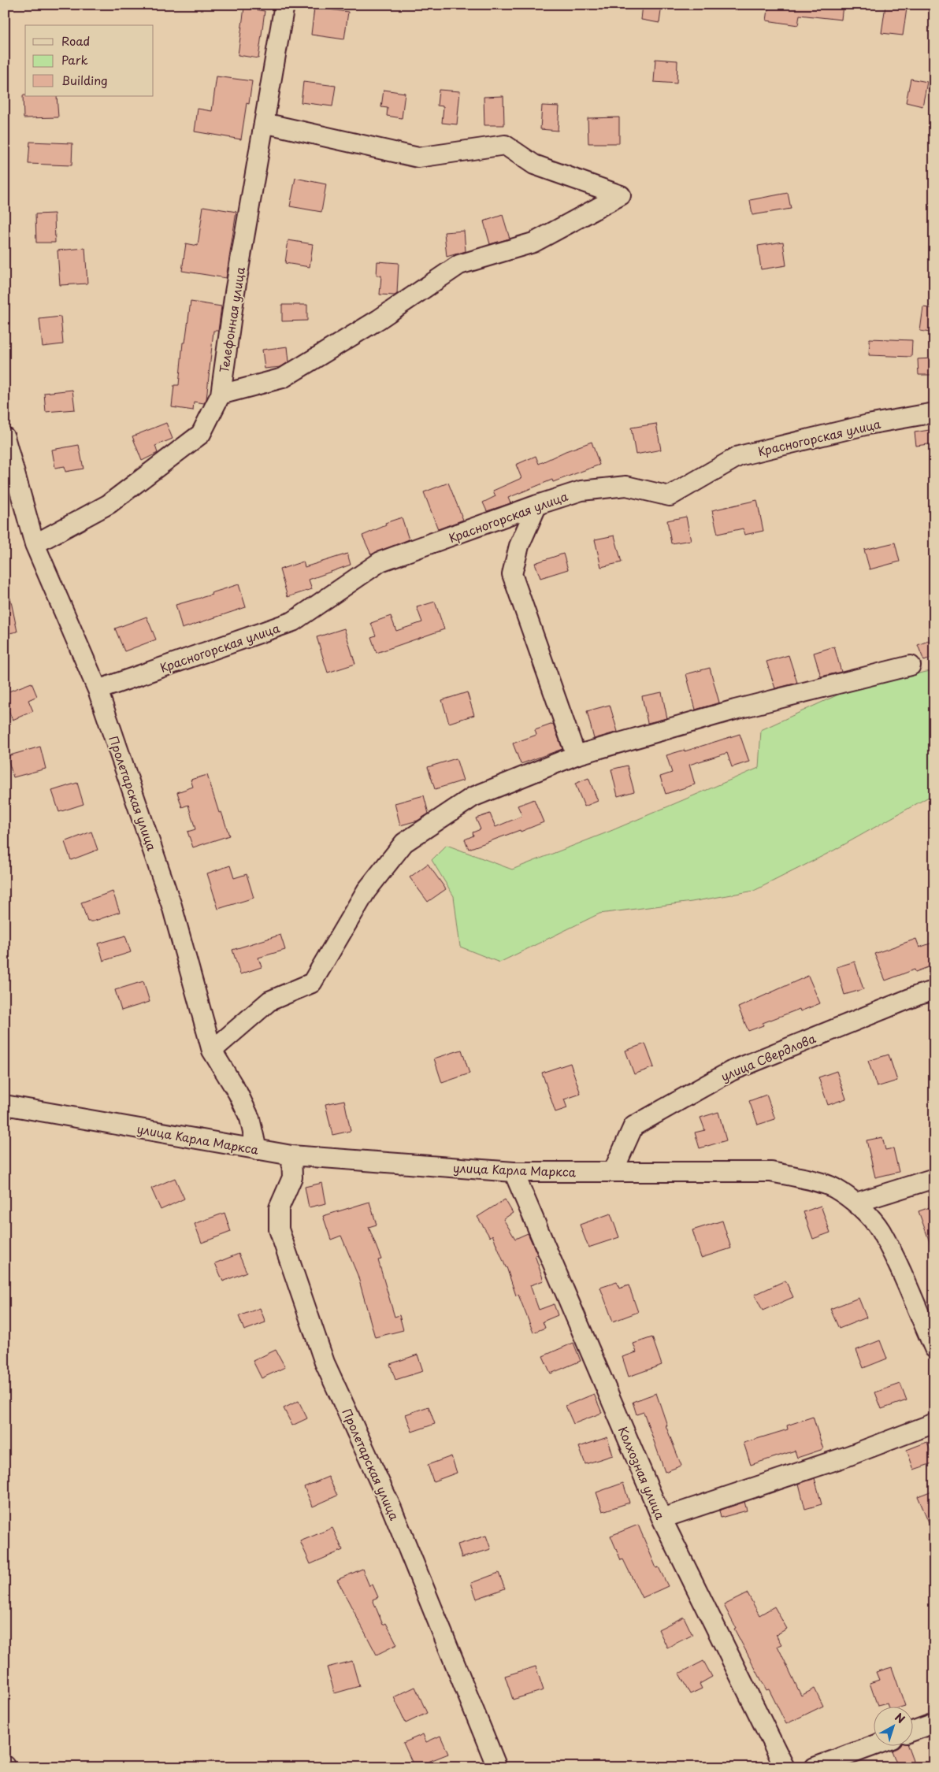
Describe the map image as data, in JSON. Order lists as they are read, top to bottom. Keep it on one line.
{"streets":{"street":["Телефонная улица","Красногорская улица","Пролетарская улица","улица Свердлова","улица Карла Маркса","Колхозная улица"]},"crossings":[["Телефонная улица","Пролетарская улица"],["Красногорская улица","Пролетарская улица"],["Пролетарская улица","улица Карла Маркса"],["улица Свердлова","улица Карла Маркса"],["улица Карла Маркса","Колхозная улица"]],"legend":["Road","Park","Building"],"north":"top right"}
